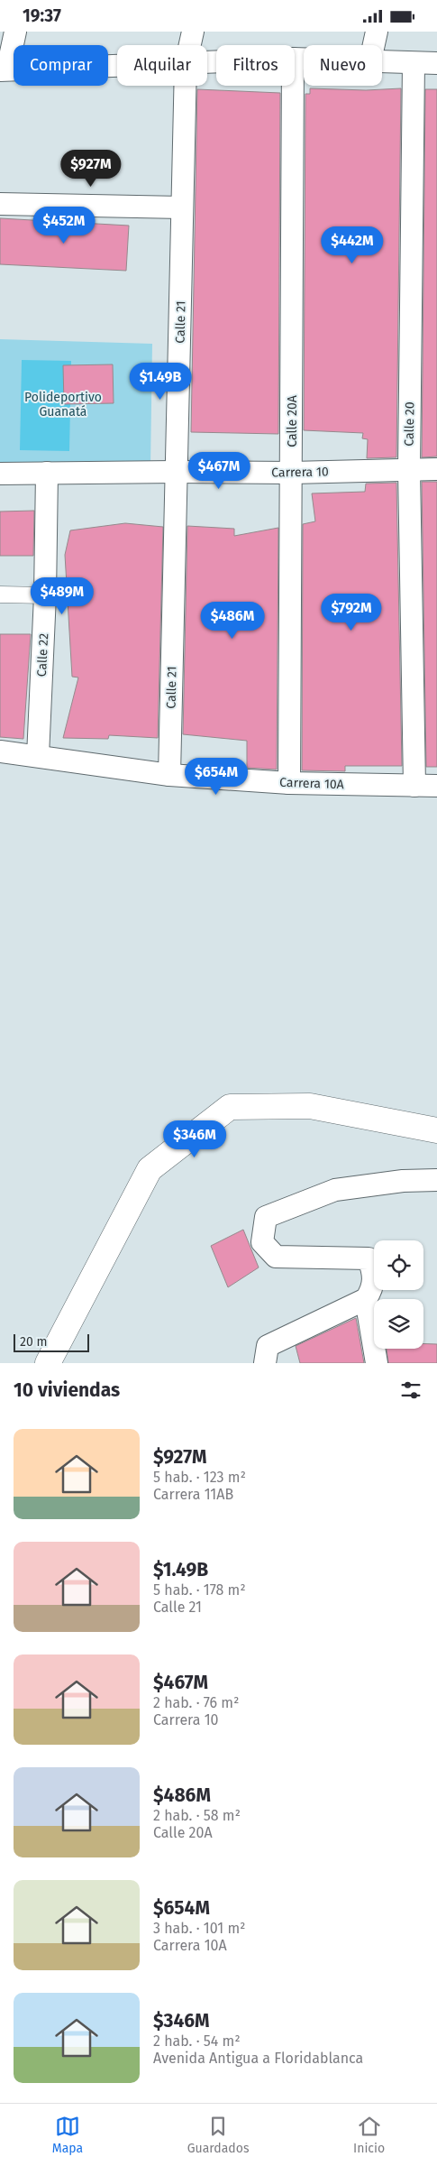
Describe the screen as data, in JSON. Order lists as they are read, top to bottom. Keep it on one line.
{"streets":{"street":["Calle 21","Calle 20A","Calle 20","Carrera 10","Calle 22","Carrera 10A"]},"crossings":[["Calle 21","Carrera 10"],["Calle 21","Carrera 10A"],["Calle 20A","Carrera 10"],["Calle 20A","Carrera 10A"],["Calle 20","Carrera 10"],["Calle 20","Carrera 10A"],["Carrera 10","Calle 22"],["Calle 22","Carrera 10A"]],"parks":["Polideportivo Guanatá"],"scale_bar":"20 m","page":{"status":"19:37","chip":["Comprar","Alquilar","Filtros","Nuevo"],"price":["$927M","$452M","$442M","$1.49B","$467M","$489M","$792M","$486M","$654M","$346M"],"scale":"20 m","heading":"10 viviendas","list":[{"name":"$927M","note":"5 hab. · 123 m² · Carrera 11AB"},{"name":"$1.49B","note":"5 hab. · 178 m² · Calle 21"},{"name":"$467M","note":"2 hab. · 76 m² · Carrera 10"},{"name":"$486M","note":"2 hab. · 58 m² · Calle 20A"},{"name":"$654M","note":"3 hab. · 101 m² · Carrera 10A"},{"name":"$346M","note":"2 hab. · 54 m² · Avenida Antigua a Floridablanca"}],"tabs":["Mapa","Guardados","Inicio"]}}
